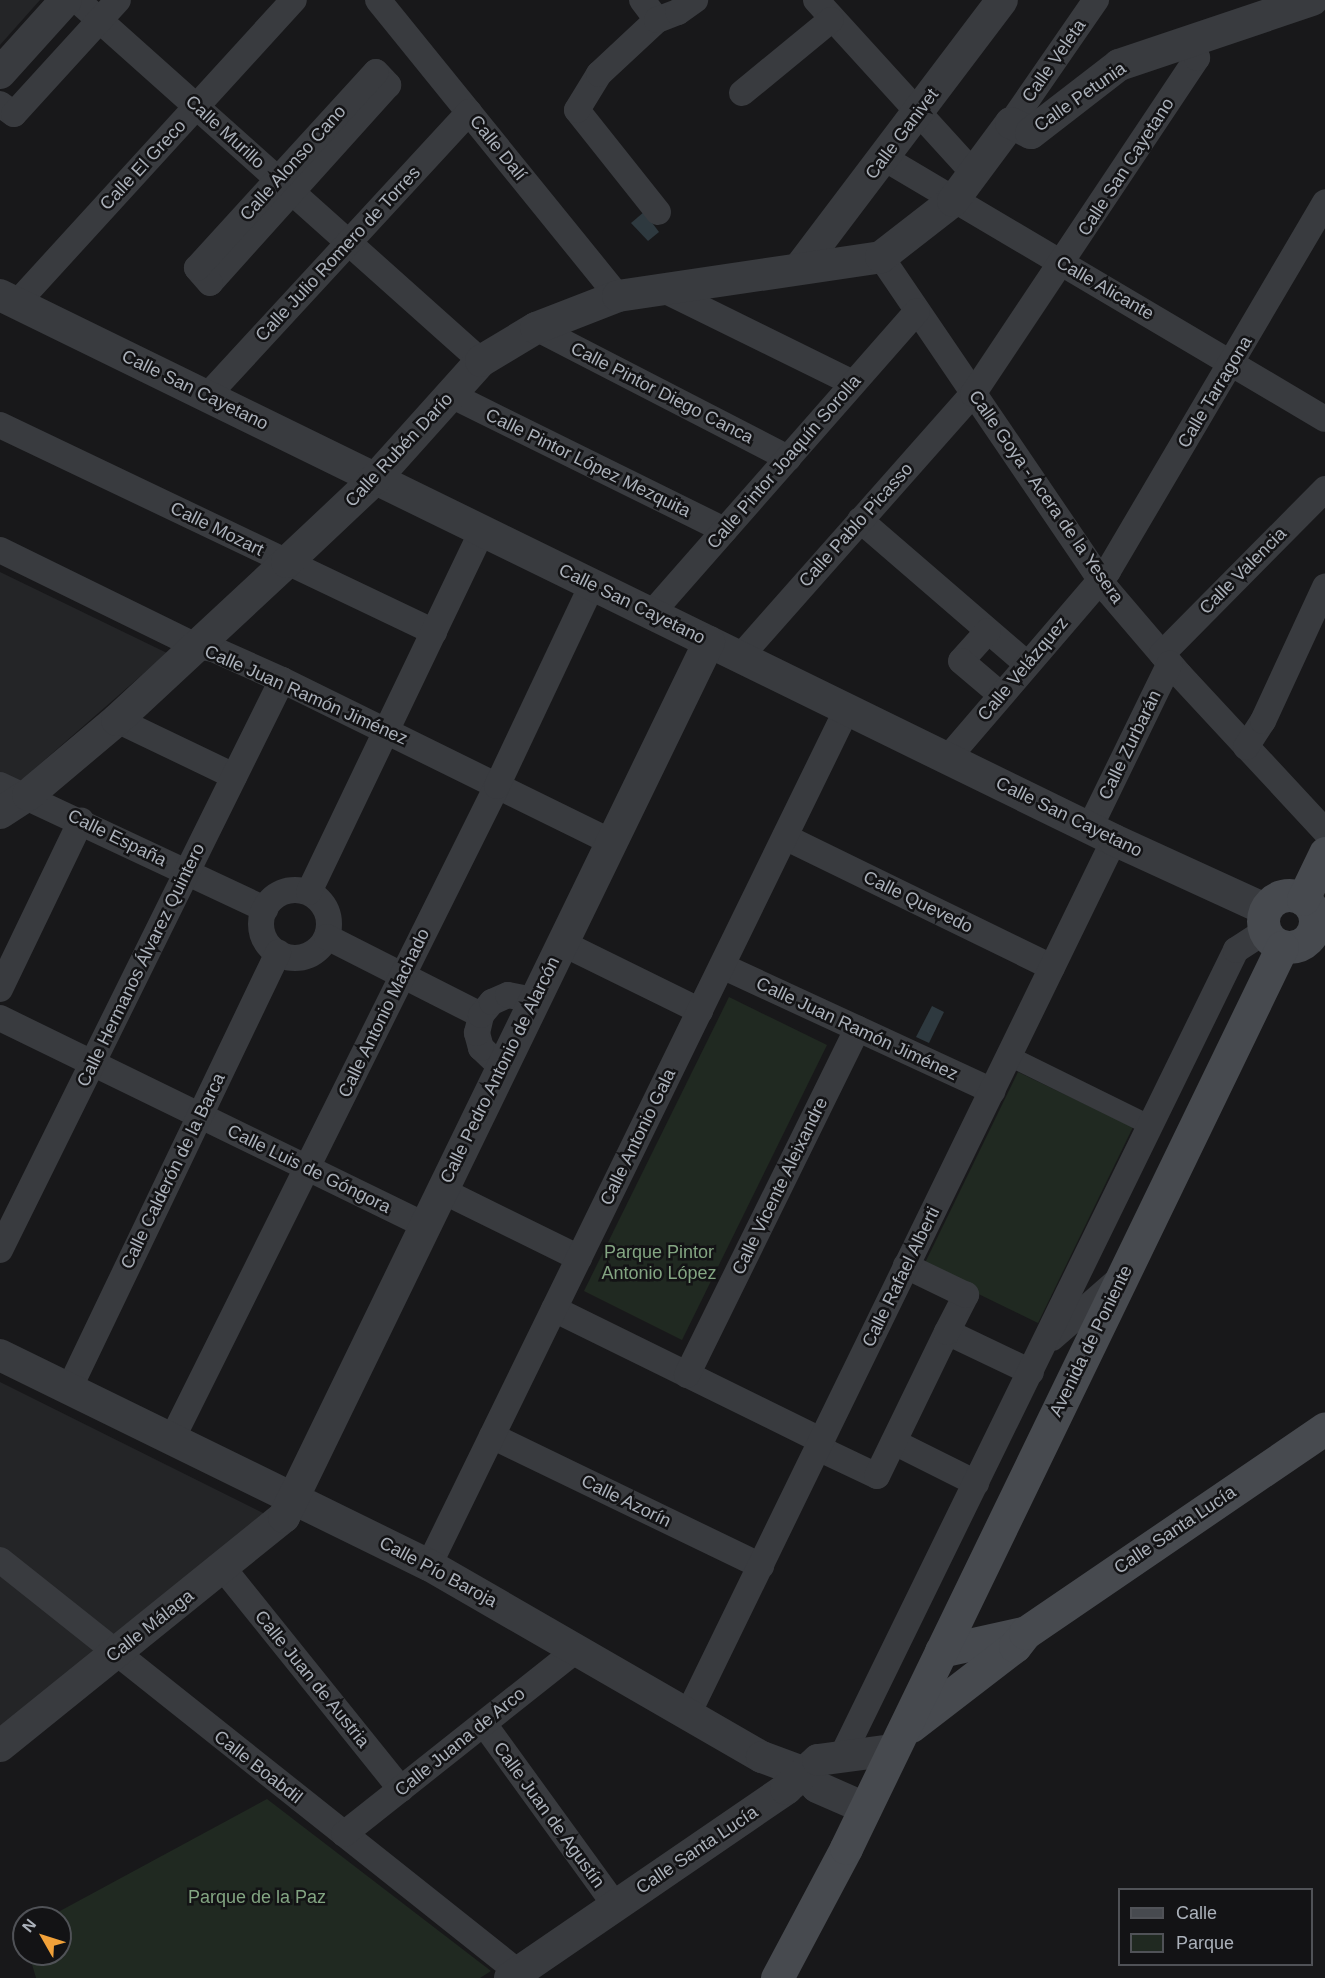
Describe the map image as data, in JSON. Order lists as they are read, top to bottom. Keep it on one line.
{"streets":{"main road":["Avenida de Poniente","Calle Santa Lucía"],"street":["Calle Veleta","Calle Petunia","Calle Murillo","Calle Ganivet","Calle Dalí","Calle El Greco","Calle San Cayetano","Calle Julio Romero de Torres","Calle Alicante","Calle Tarragona","Calle Pintor Diego Canca","Calle Rubén Darío","Calle Pintor Joaquín Sorolla","Calle Pintor López Mezquita","Calle Goya - Acera de la Yesera","Calle Pablo Picasso","Calle Mozart","Calle Valencia","Calle Velázquez","Calle Juan Ramón Jiménez","Calle Zurbarán","Calle España","Calle Quevedo","Calle Hermanos Álvarez Quintero","Calle Antonio Machado","Calle Pedro Antonio de Alarcón","Calle Antonio Gala","Calle Luis de Góngora","Calle Calderón de la Barca","Calle Vicente Aleixandre","Calle Rafael Alberti","Calle Azorín","Calle Pío Baroja","Calle Málaga","Calle Juan de Austria","Calle Juana de Arco","Calle Boabdil","Calle Juan de Agustín"]},"crossings":[["Calle Veleta","Calle Petunia"],["Calle Petunia","Calle San Cayetano"],["Calle Petunia","Calle Alicante"],["Calle Petunia","Calle Rubén Darío"],["Calle Petunia","Calle Goya - Acera de la Yesera"],["Calle Murillo","Calle El Greco"],["Calle Murillo","Calle Julio Romero de Torres"],["Calle Murillo","Calle Rubén Darío"],["Calle Ganivet","Calle Alicante"],["Calle Ganivet","Calle Rubén Darío"],["Calle Dalí","Calle Julio Romero de Torres"],["Calle Dalí","Calle Rubén Darío"],["Calle El Greco","Calle San Cayetano"],["Calle San Cayetano","Calle Julio Romero de Torres"],["Calle San Cayetano","Calle Alicante"],["Calle San Cayetano","Calle Rubén Darío"],["Calle San Cayetano","Calle Pintor Joaquín Sorolla"],["Calle San Cayetano","Calle Goya - Acera de la Yesera"],["Calle San Cayetano","Calle Pablo Picasso"],["Calle San Cayetano","Calle Velázquez"],["Calle San Cayetano","Calle Zurbarán"],["Calle San Cayetano","Calle Antonio Machado"],["Calle San Cayetano","Calle Pedro Antonio de Alarcón"],["Calle San Cayetano","Calle Antonio Gala"],["Calle San Cayetano","Calle Rafael Alberti"],["Calle San Cayetano","Avenida de Poniente"],["Calle Alicante","Calle Tarragona"],["Calle Tarragona","Calle Goya - Acera de la Yesera"],["Calle Tarragona","Calle Velázquez"],["Calle Pintor Diego Canca","Calle Rubén Darío"],["Calle Pintor Diego Canca","Calle Pintor Joaquín Sorolla"],["Calle Rubén Darío","Calle Pintor López Mezquita"],["Calle Rubén Darío","Calle Goya - Acera de la Yesera"],["Calle Rubén Darío","Calle Mozart"],["Calle Rubén Darío","Calle Juan Ramón Jiménez"],["Calle Rubén Darío","Calle España"],["Calle Pintor Joaquín Sorolla","Calle Pintor López Mezquita"],["Calle Pintor Joaquín Sorolla","Calle Goya - Acera de la Yesera"],["Calle Goya - Acera de la Yesera","Calle Pablo Picasso"],["Calle Goya - Acera de la Yesera","Calle Valencia"],["Calle Goya - Acera de la Yesera","Calle Velázquez"],["Calle Goya - Acera de la Yesera","Calle Zurbarán"],["Calle Valencia","Calle Zurbarán"],["Calle Juan Ramón Jiménez","Calle Hermanos Álvarez Quintero"],["Calle Juan Ramón Jiménez","Calle Antonio Machado"],["Calle Juan Ramón Jiménez","Calle Pedro Antonio de Alarcón"],["Calle Juan Ramón Jiménez","Calle Antonio Gala"],["Calle Juan Ramón Jiménez","Calle Vicente Aleixandre"],["Calle Juan Ramón Jiménez","Calle Rafael Alberti"],["Calle Zurbarán","Calle Rafael Alberti"],["Calle España","Calle Hermanos Álvarez Quintero"],["Calle España","Calle Calderón de la Barca"],["Calle Quevedo","Calle Antonio Gala"],["Calle Quevedo","Calle Rafael Alberti"],["Calle Hermanos Álvarez Quintero","Calle Luis de Góngora"],["Calle Antonio Machado","Calle Luis de Góngora"],["Calle Antonio Machado","Calle Pío Baroja"],["Calle Pedro Antonio de Alarcón","Calle Luis de Góngora"],["Calle Pedro Antonio de Alarcón","Calle Pío Baroja"],["Calle Pedro Antonio de Alarcón","Calle Málaga"],["Calle Antonio Gala","Calle Azorín"],["Calle Antonio Gala","Calle Pío Baroja"],["Calle Luis de Góngora","Calle Calderón de la Barca"],["Calle Calderón de la Barca","Calle Pío Baroja"],["Calle Rafael Alberti","Calle Azorín"],["Calle Rafael Alberti","Calle Pío Baroja"],["Avenida de Poniente","Calle Santa Lucía"],["Avenida de Poniente","Calle Pío Baroja"],["Calle Santa Lucía","Calle Pío Baroja"],["Calle Santa Lucía","Calle Boabdil"],["Calle Santa Lucía","Calle Juan de Agustín"],["Calle Pío Baroja","Calle Málaga"],["Calle Pío Baroja","Calle Juana de Arco"],["Calle Málaga","Calle Juan de Austria"],["Calle Málaga","Calle Boabdil"],["Calle Juan de Austria","Calle Juana de Arco"],["Calle Juana de Arco","Calle Boabdil"],["Calle Juana de Arco","Calle Juan de Agustín"]],"parks":["Parque Pintor Antonio López","Parque de la Paz"],"legend":["Calle","Parque"],"north":"top left"}
